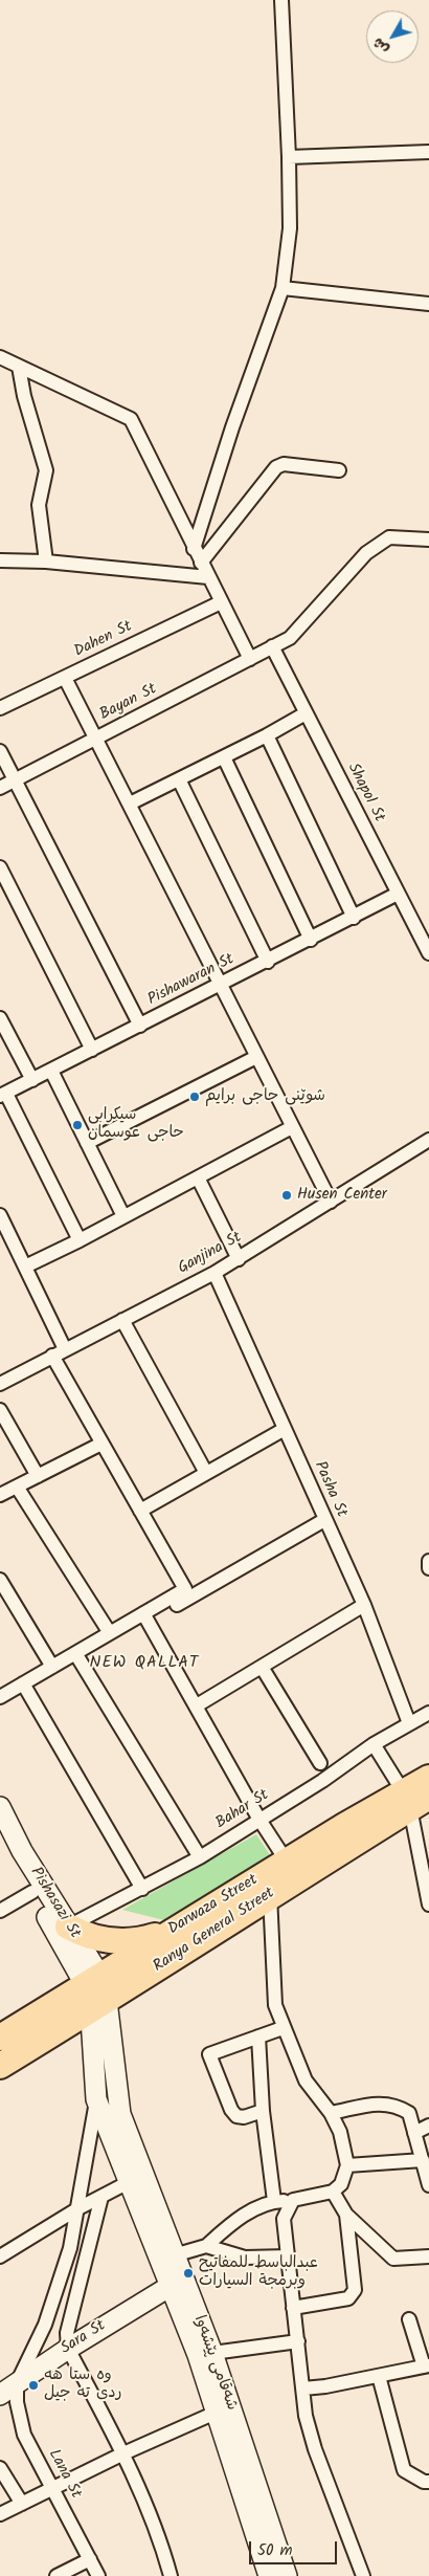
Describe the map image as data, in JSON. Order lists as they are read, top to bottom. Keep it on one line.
{"streets":{"highway":["Darwaza Street","Ranya General Street"],"main road":["Pishasazi St","Sara St","شەقامی پێشەوا"],"street":["Dahen St","Bayan St","Shapol St","Pishawaran St","Ganjina St","Pasha St","Bahar St","Lana St"]},"crossings":[["Bayan St","Shapol St"],["Shapol St","Pishawaran St"],["Ganjina St","Pasha St"],["Pasha St","Bahar St"],["Bahar St","Pishasazi St"],["Pishasazi St","Darwaza Street"],["Pishasazi St","Ranya General Street"],["Pishasazi St","شەقامی پێشەوا"],["Darwaza Street","Ranya General Street"],["Ranya General Street","شەقامی پێشەوا"],["Sara St","شەقامی پێشەوا"],["Sara St","Lana St"]],"districts":["NEW QALLAT"],"places":["شوێنی حاجی برایم","سیکرابی حاجی عوسمان","Husen Center","عبدالباسط للمفاتيح وبرمجة السيارات","وه ستا هه ردى ته جيل"],"scale_bar":"50 m","north":"bottom left"}
